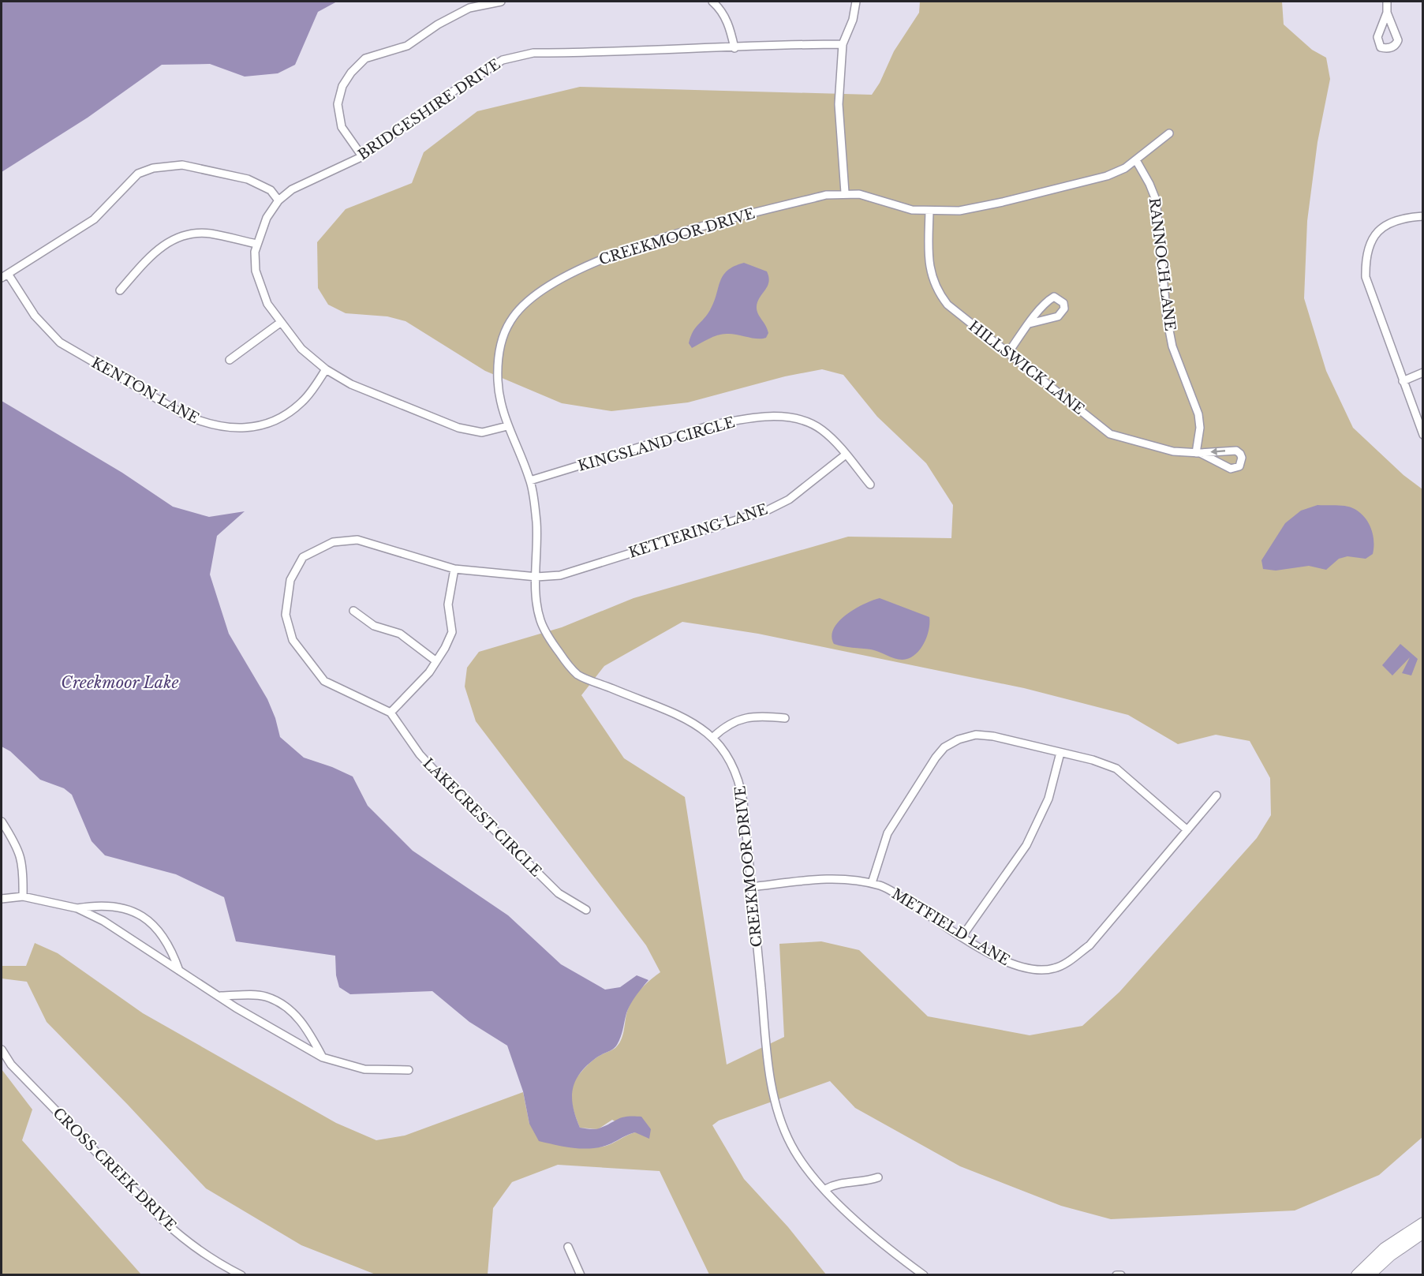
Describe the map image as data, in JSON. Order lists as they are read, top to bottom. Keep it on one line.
{"streets":{"street":["BRIDGESHIRE DRIVE","CREEKMOOR DRIVE","RANNOCH LANE","HILLSWICK LANE","KENTON LANE","KINGSLAND CIRCLE","KETTERING LANE","LAKECREST CIRCLE","METFIELD LANE","CROSS CREEK DRIVE"]},"crossings":[["BRIDGESHIRE DRIVE","CREEKMOOR DRIVE"],["BRIDGESHIRE DRIVE","KENTON LANE"],["CREEKMOOR DRIVE","RANNOCH LANE"],["CREEKMOOR DRIVE","HILLSWICK LANE"],["CREEKMOOR DRIVE","KINGSLAND CIRCLE"],["CREEKMOOR DRIVE","KETTERING LANE"],["CREEKMOOR DRIVE","LAKECREST CIRCLE"],["CREEKMOOR DRIVE","METFIELD LANE"],["RANNOCH LANE","HILLSWICK LANE"],["KINGSLAND CIRCLE","KETTERING LANE"],["KETTERING LANE","LAKECREST CIRCLE"]],"water":["Creekmoor Lake"]}
